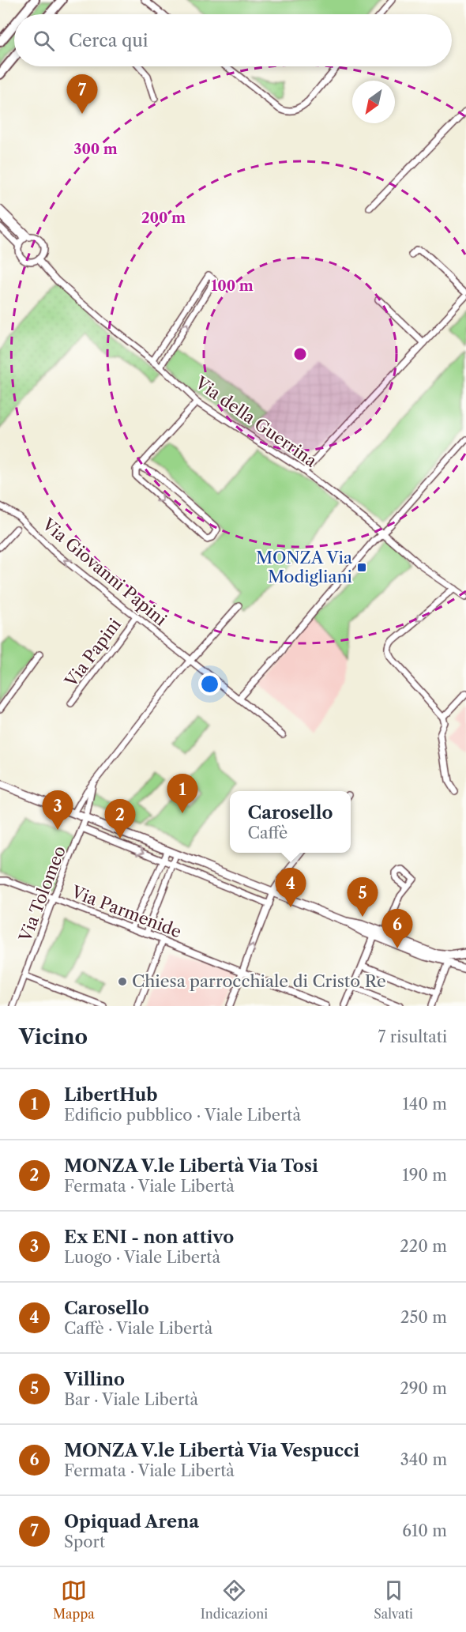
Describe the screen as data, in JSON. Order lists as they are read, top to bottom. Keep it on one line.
{"streets":{"street":["Via della Guerrina","Via Giovanni Papini","Via Papini","Via Tolomeo","Via Parmenide"]},"crossings":[["Via Giovanni Papini","Via Papini"],["Via Tolomeo","Via Parmenide"]],"one_way":["Via Giovanni Papini"],"places":{"transit":["MONZA Via Modigliani"],"other":["Chiesa parrocchiale di Cristo Re"]},"north":"bottom left","page":{"search":"Cerca qui","pins":["7","1","3","2","4","5","6"],"popup":["Carosello","Caffè"],"heading":["Vicino","7 risultati"],"list":[{"mark":"1","name":"LibertHub","note":"Edificio pubblico · Viale Libertà","value":"140 m"},{"mark":"2","name":"MONZA V.le Libertà Via Tosi","note":"Fermata · Viale Libertà","value":"190 m"},{"mark":"3","name":"Ex ENI - non attivo","note":"Luogo · Viale Libertà","value":"220 m"},{"mark":"4","name":"Carosello","note":"Caffè · Viale Libertà","value":"250 m"},{"mark":"5","name":"Villino","note":"Bar · Viale Libertà","value":"290 m"},{"mark":"6","name":"MONZA V.le Libertà Via Vespucci","note":"Fermata · Viale Libertà","value":"340 m"},{"mark":"7","name":"Opiquad Arena","note":"Sport","value":"610 m"}],"nav":["Mappa","Indicazioni","Salvati"]},"rings":["300 m","200 m","100 m"]}
